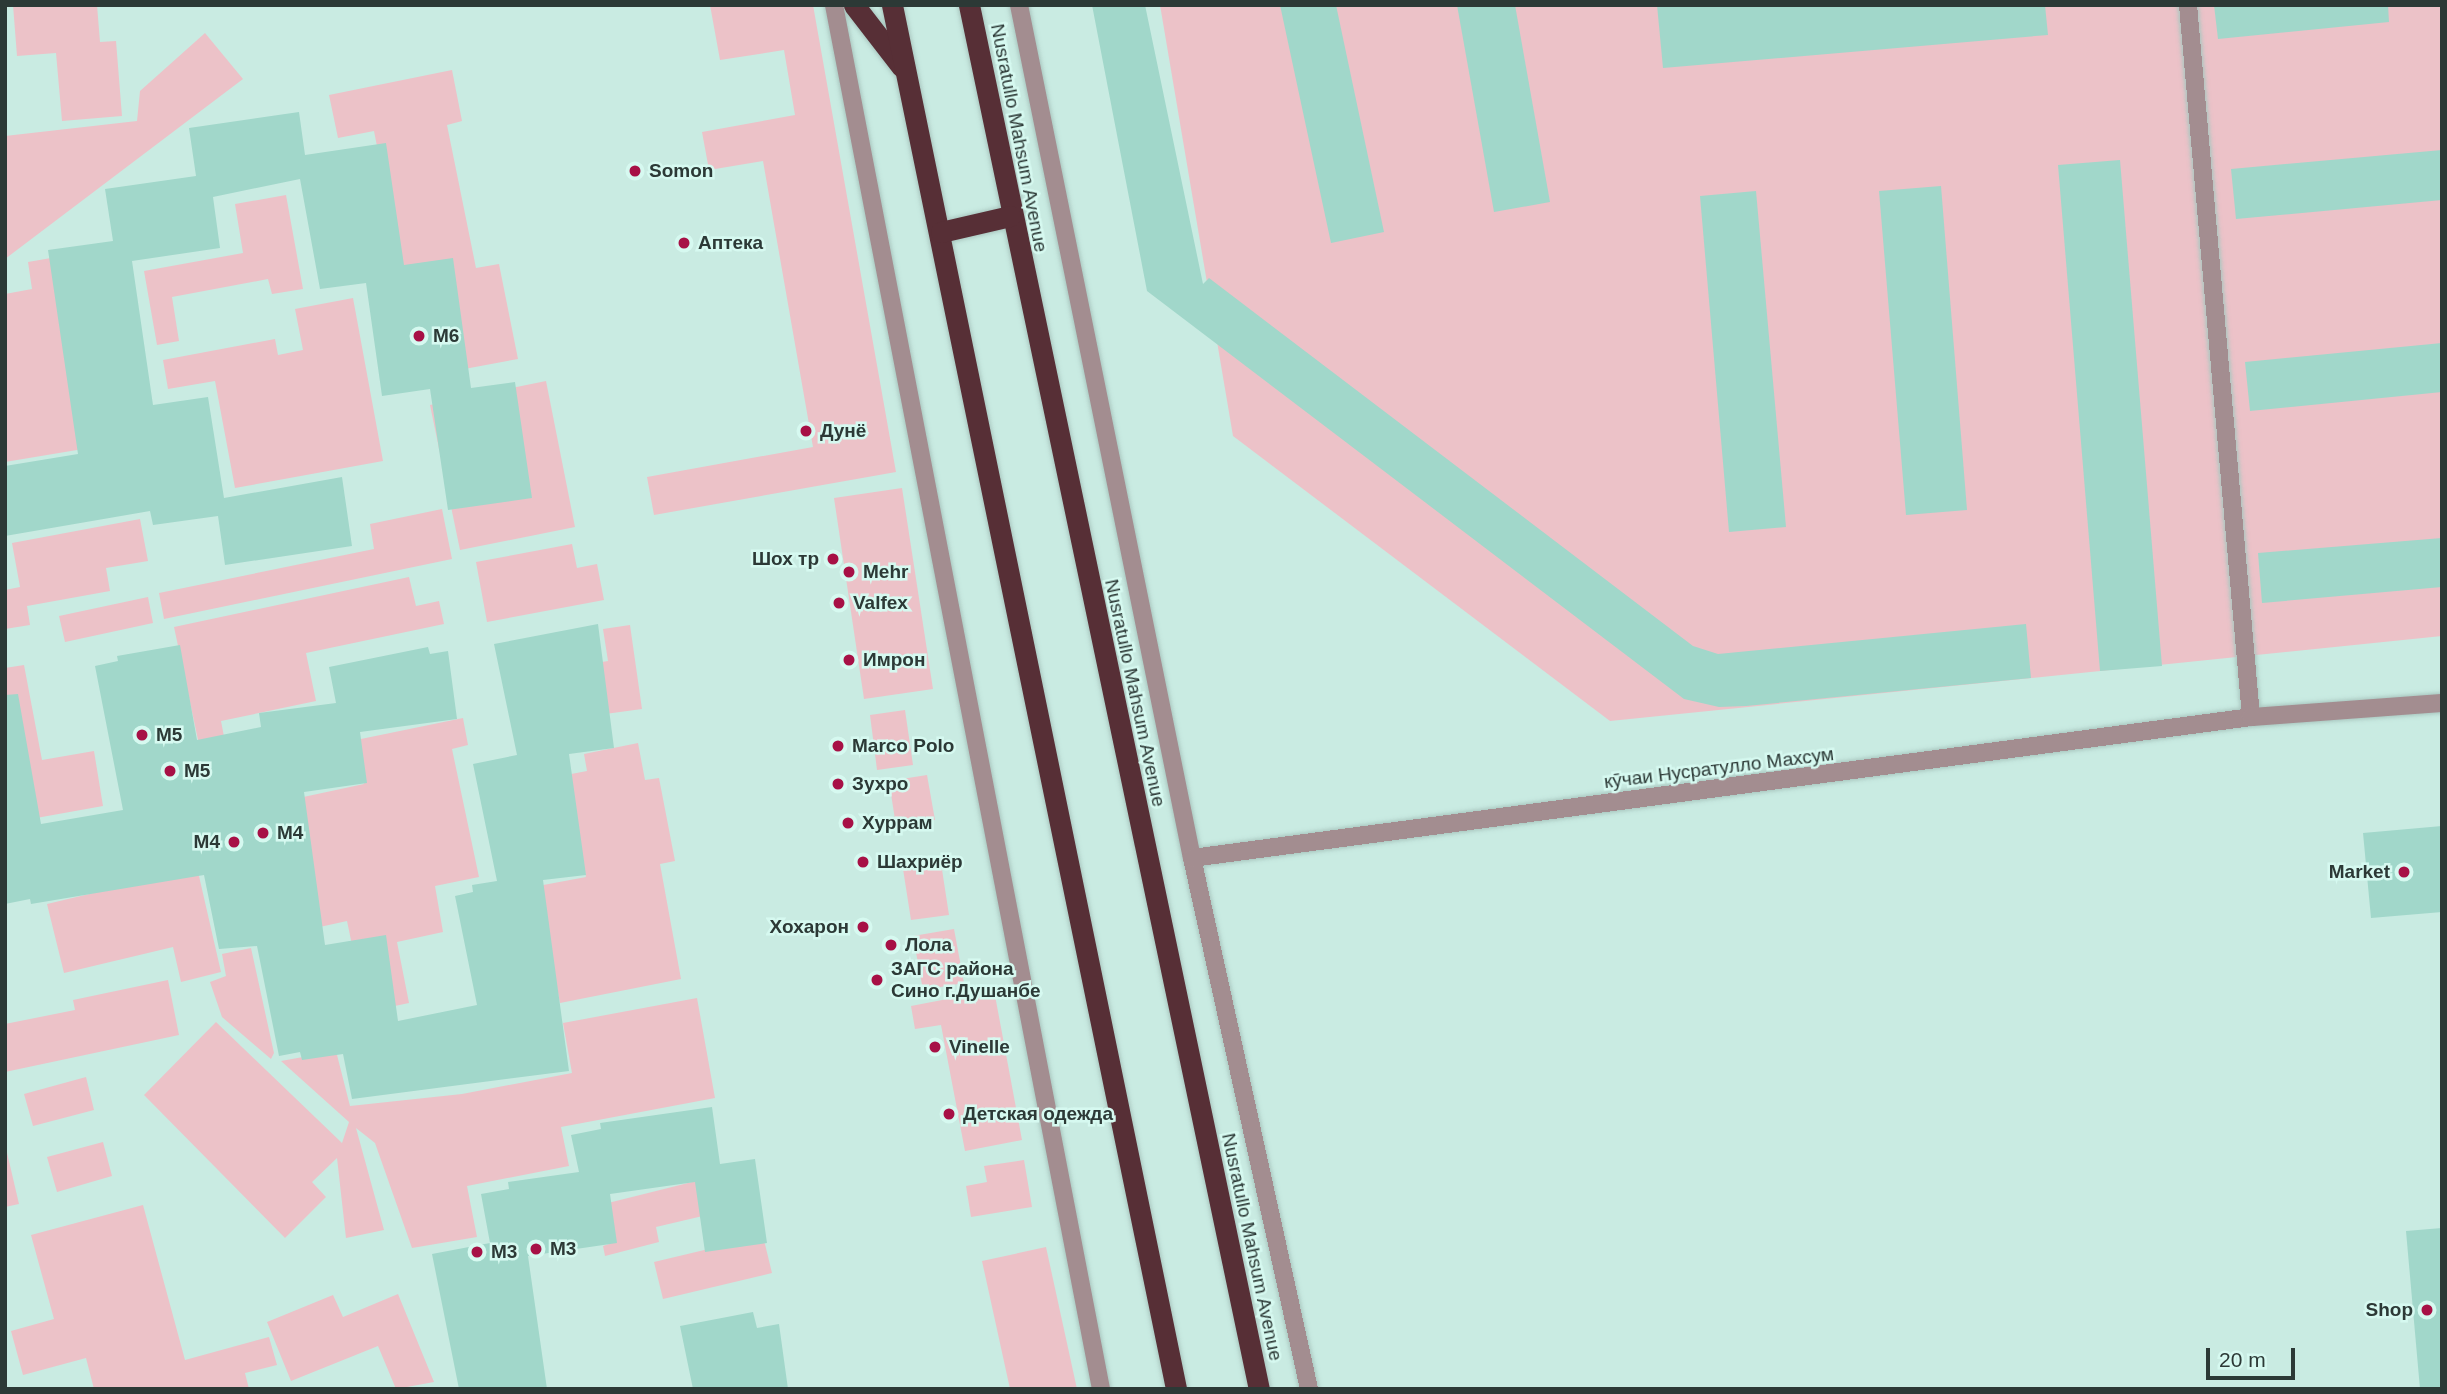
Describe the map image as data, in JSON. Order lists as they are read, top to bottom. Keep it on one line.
{"streets":{"highway":["Nusratullo Mahsum Avenue"],"street":["кӯчаи Нусратулло Махсум"]},"places":["Somon","Аптека","М6","Дунё","Шох тр","Mehr","Valfex","Имрон","M5","Marco Polo","М5","Зухро","Хуррам","М4","M4","Шахриёр","Market","Хохарон","Лола","ЗАГС района Сино г.Душанбе","Vinelle","Детская одежда","М3","M3","Shop"],"scale_bar":"20 m"}
